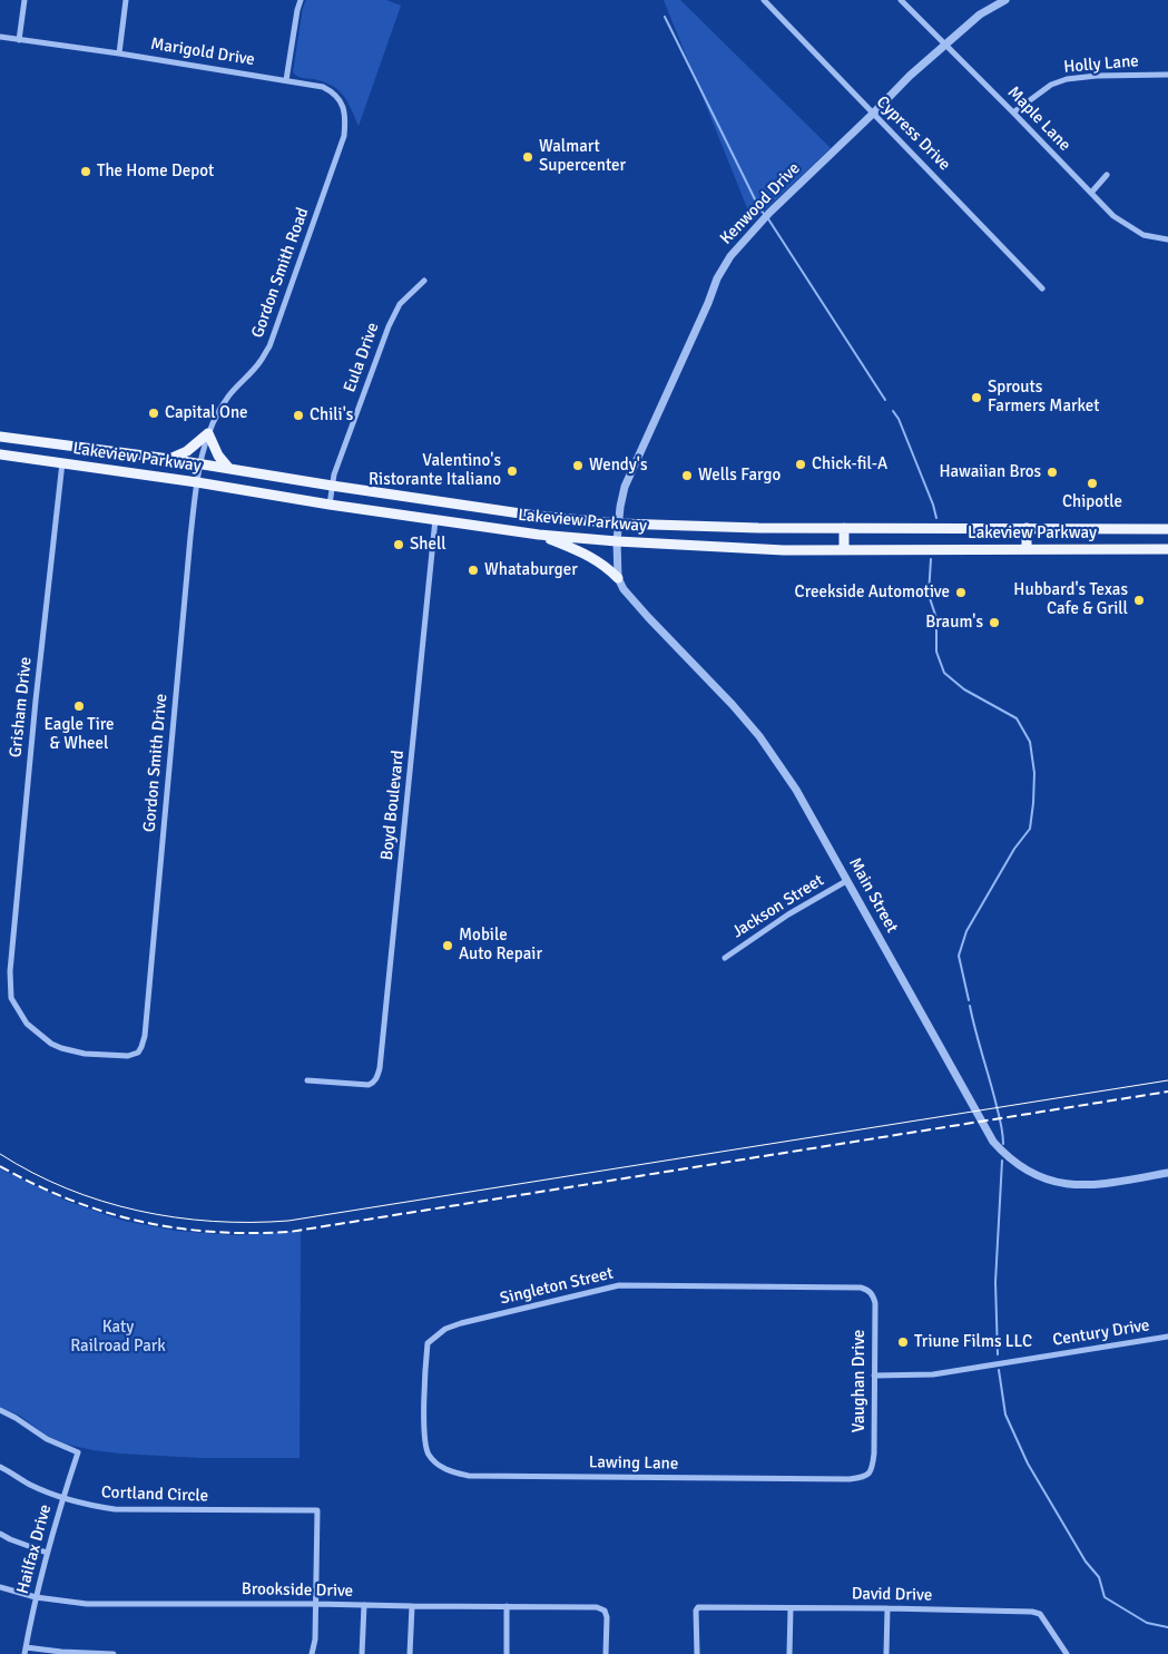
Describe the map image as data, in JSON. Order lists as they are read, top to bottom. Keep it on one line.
{"streets":{"main road":["Lakeview Parkway"],"street":["Marigold Drive","Holly Lane","Maple Lane","Cypress Drive","Kenwood Drive","Gordon Smith Road","Eula Drive","Grisham Drive","Gordon Smith Drive","Boyd Boulevard","Main Street","Jackson Street","Singleton Street","Century Drive","Vaughan Drive","Lawing Lane","Cortland Circle","Hailfax Drive","Brookside Drive","David Drive"]},"crossings":[["Marigold Drive","Gordon Smith Road"],["Holly Lane","Maple Lane"],["Maple Lane","Kenwood Drive"],["Cypress Drive","Kenwood Drive"],["Kenwood Drive","Lakeview Parkway"],["Gordon Smith Road","Lakeview Parkway"],["Gordon Smith Road","Gordon Smith Drive"],["Eula Drive","Lakeview Parkway"],["Lakeview Parkway","Grisham Drive"],["Lakeview Parkway","Gordon Smith Drive"],["Lakeview Parkway","Boyd Boulevard"],["Grisham Drive","Gordon Smith Drive"],["Main Street","Jackson Street"],["Singleton Street","Vaughan Drive"],["Singleton Street","Lawing Lane"],["Century Drive","Vaughan Drive"],["Vaughan Drive","Lawing Lane"],["Cortland Circle","Hailfax Drive"],["Cortland Circle","Brookside Drive"],["Hailfax Drive","Brookside Drive"]],"parks":["Katy Railroad Park"],"places":["Walmart Supercenter","The Home Depot","Sprouts Farmers Market","Capital One","Chili's","Chick-fil-A","Wendy's","Valentino's Ristorante Italiano","Hawaiian Bros","Wells Fargo","Chipotle","Shell","Whataburger","Creekside Automotive","Hubbard's Texas Cafe & Grill","Braum's","Eagle Tire & Wheel","Mobile Auto Repair","Triune Films LLC"]}
